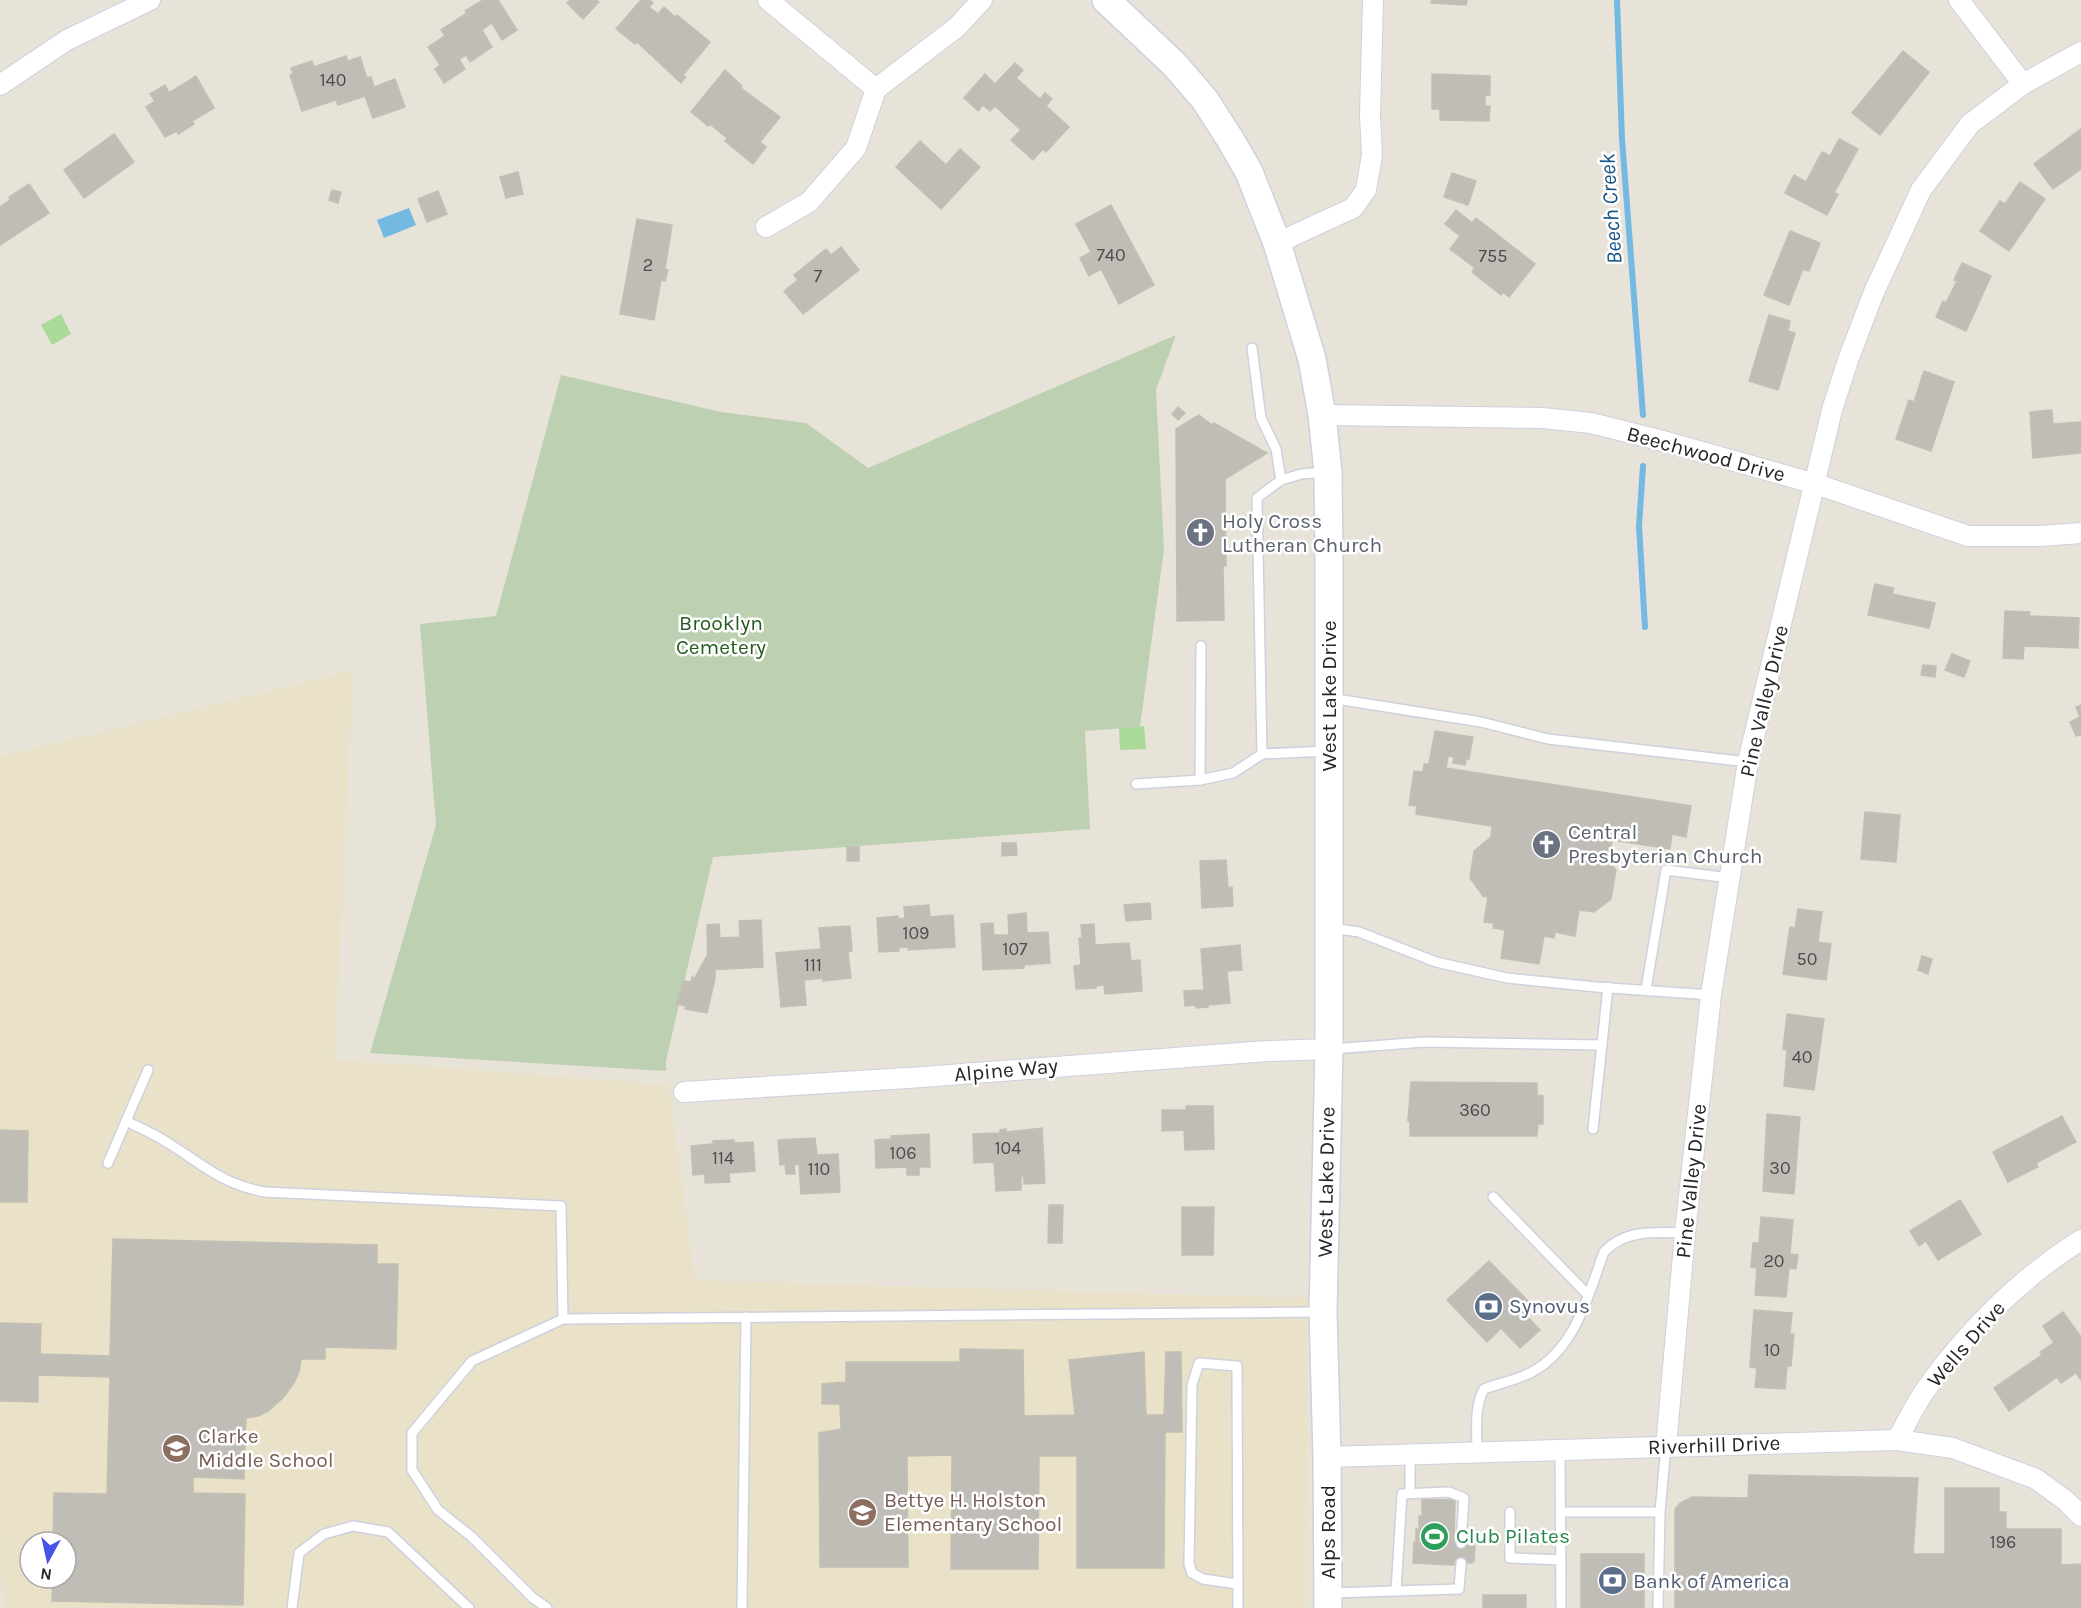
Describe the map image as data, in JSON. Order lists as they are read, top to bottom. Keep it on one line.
{"streets":{"main road":["West Lake Drive","Alps Road"],"street":["Beechwood Drive","Pine Valley Drive","Alpine Way","Wells Drive","Riverhill Drive"]},"crossings":[["Beechwood Drive","West Lake Drive"],["Beechwood Drive","Pine Valley Drive"],["West Lake Drive","Alpine Way"],["West Lake Drive","Riverhill Drive"],["West Lake Drive","Alps Road"],["Pine Valley Drive","Riverhill Drive"],["Wells Drive","Riverhill Drive"],["Riverhill Drive","Alps Road"]],"water":["Beech Creek"],"parks":["Brooklyn Cemetery"],"places":{"church":["Holy Cross Lutheran Church","Central Presbyterian Church"],"bank":["Synovus","Bank of America"],"school or university":["Clarke Middle School","Bettye H. Holston Elementary School"],"sports":["Club Pilates"]},"house_numbers":["140","740","755","2","7","109","107","50","111","40","360","104","106","114","30","110","20","10","196"],"north":"bottom"}
